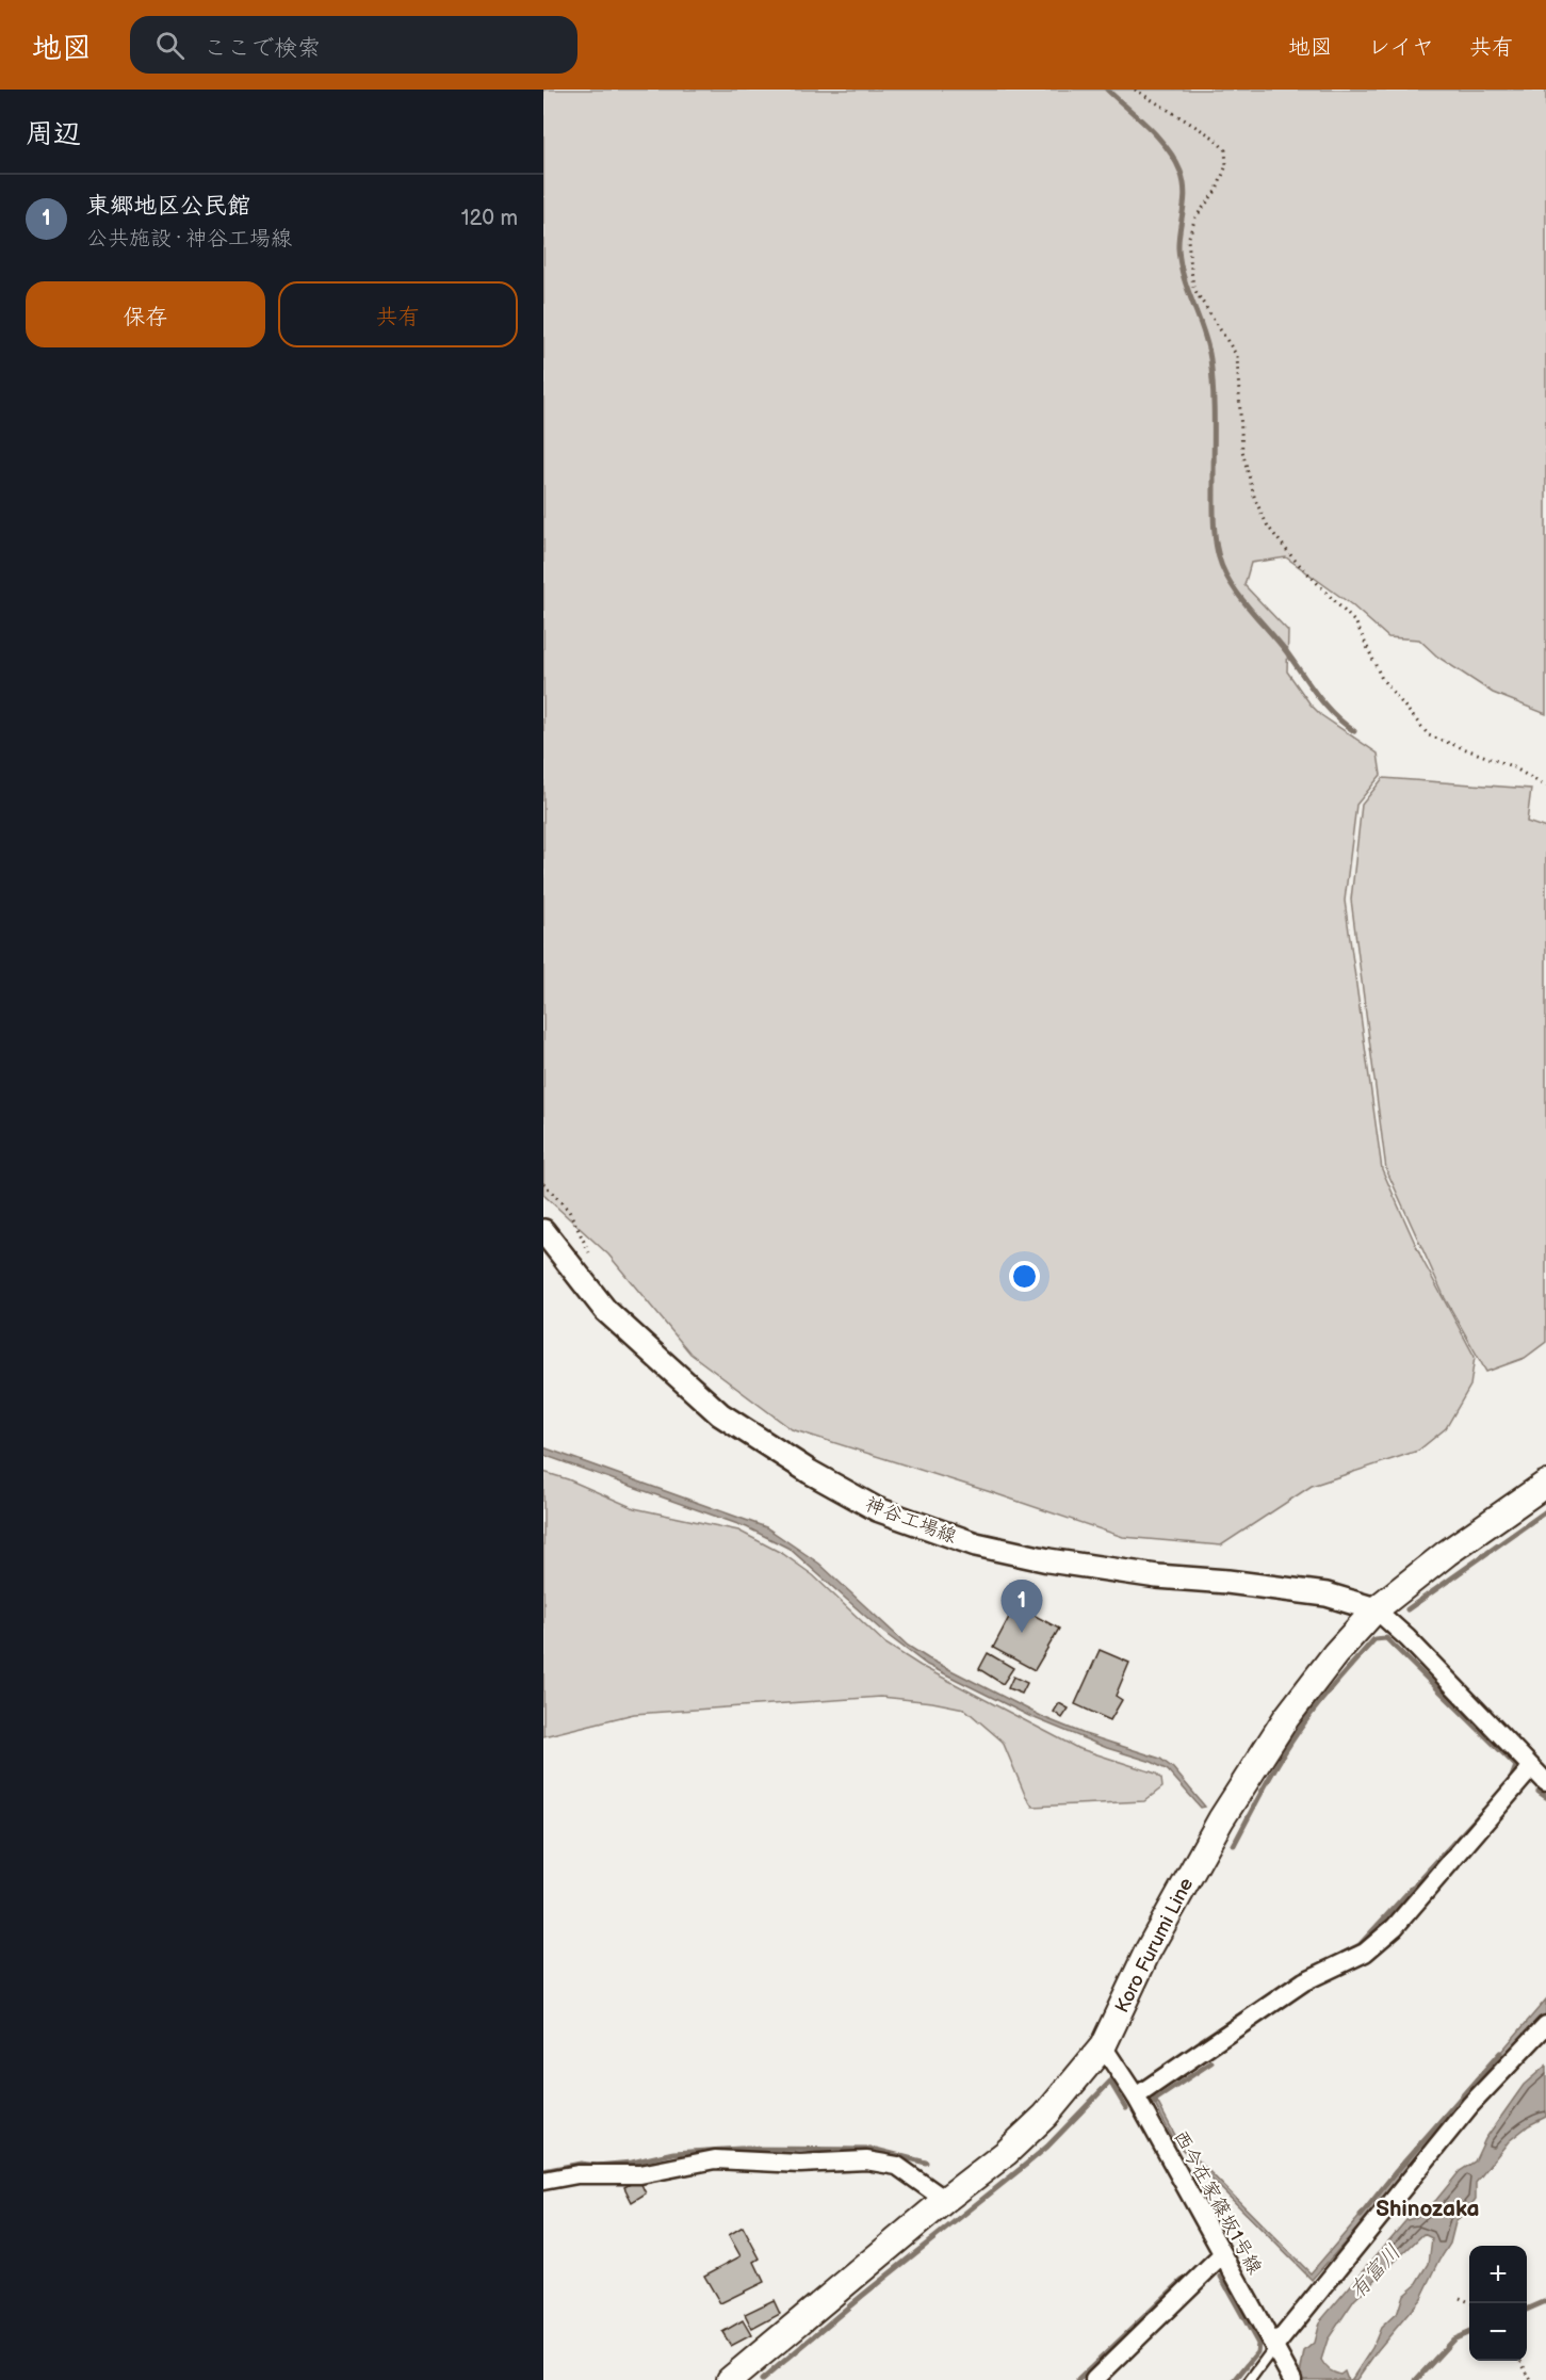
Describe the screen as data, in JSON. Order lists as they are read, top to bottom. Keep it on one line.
{"streets":{"main road":["Koro Furumi Line"],"street":["神谷工場線","西今在家篠坂1号線"]},"crossings":[["神谷工場線","Koro Furumi Line"],["Koro Furumi Line","西今在家篠坂1号線"]],"districts":["Shinozaka"],"water":["有富川"],"page":{"header":"地図","search":"ここで検索","nav":["地図","レイヤ","共有"],"heading":"周辺","list":[{"mark":"1","name":"東郷地区公民館","note":"公共施設 · 神谷工場線","value":"120 m"}],"buttons":["保存","共有"],"pins":"1","map_buttons":["+","−"]}}
